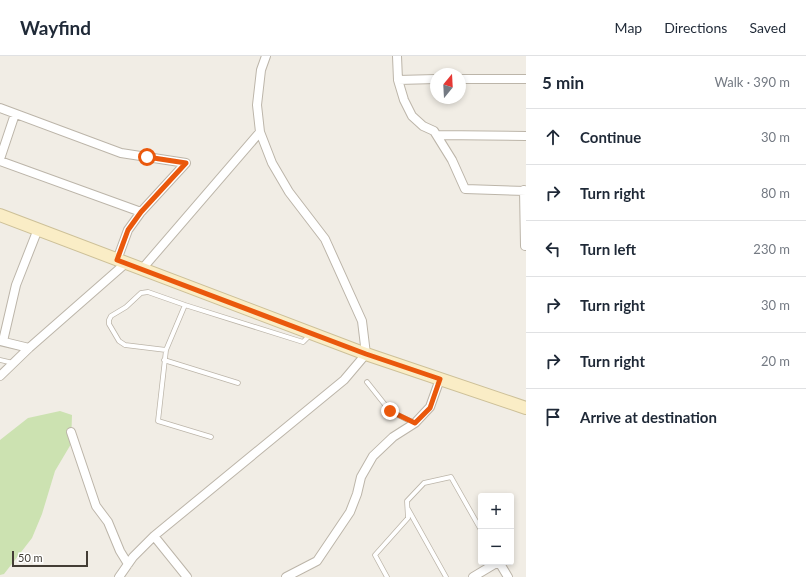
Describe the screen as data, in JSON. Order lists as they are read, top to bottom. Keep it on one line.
{"scale_bar":"50 m","north":"top","page":{"header":"Wayfind","nav":["Map","Directions","Saved"],"heading":["5 min","Walk · 390 m"],"list":[["Continue","30 m"],["Turn right","80 m"],["Turn left","230 m"],["Turn right","30 m"],["Turn right","20 m"],"Arrive at destination"],"map_buttons":["+","−"],"scale":"50 m"}}
